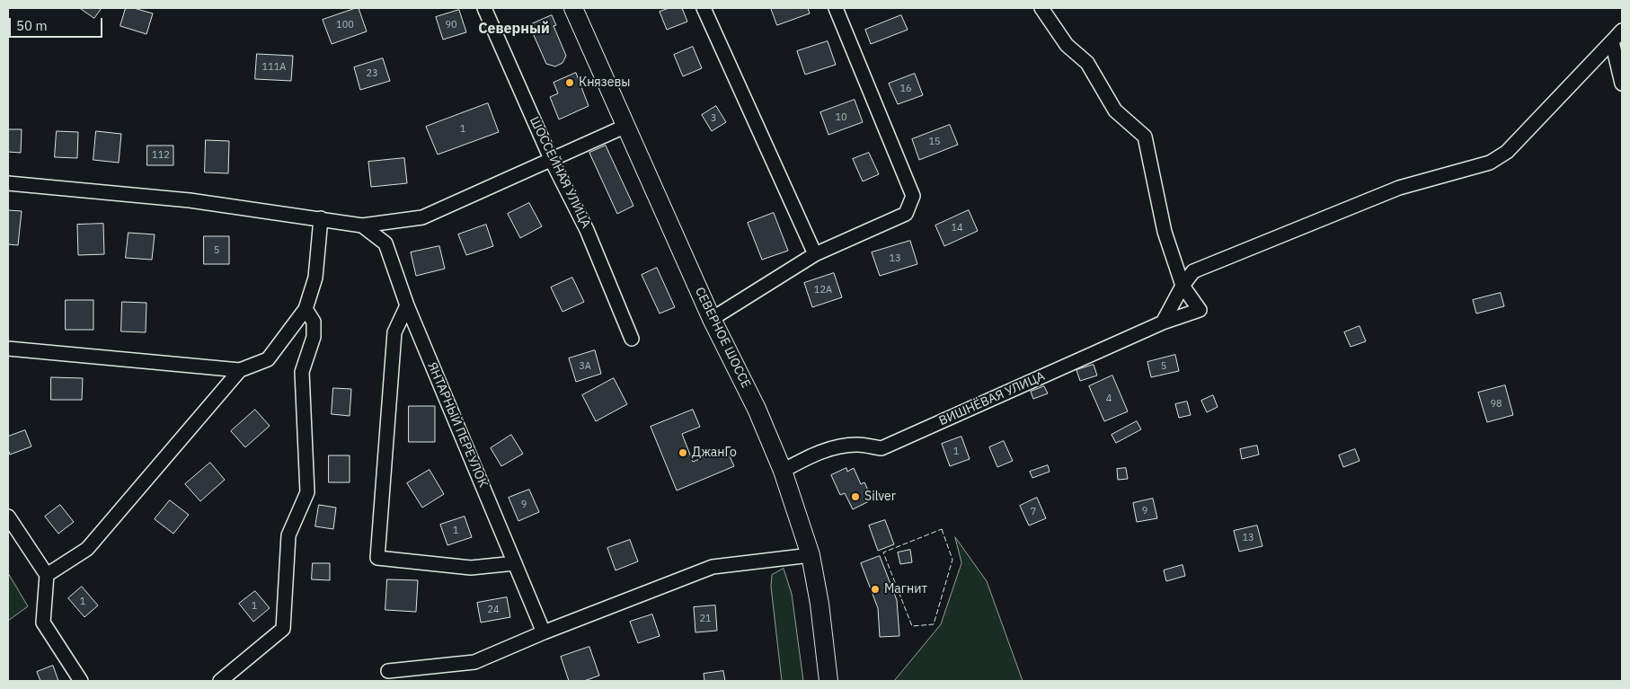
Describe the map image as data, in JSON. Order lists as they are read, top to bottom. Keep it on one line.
{"streets":{"main road":["СЕВЕРНОЕ ШОССЕ"],"street":["ШОССЕЙНАЯ УЛИЦА","ВИШНЁВАЯ УЛИЦА","ЯНТАРНЫЙ ПЕРЕУЛОК"]},"crossings":[["СЕВЕРНОЕ ШОССЕ","ВИШНЁВАЯ УЛИЦА"]],"districts":["Северный"],"places":["Князевы","ДжанГо","Silver","Магнит"],"house_numbers":["100","90","111А","23","16","10","3","1","15","112","14","5","13","12А","3А","5","4","98","1","9","9","7","1","13","1","1","24","21"],"scale_bar":"50 m"}
